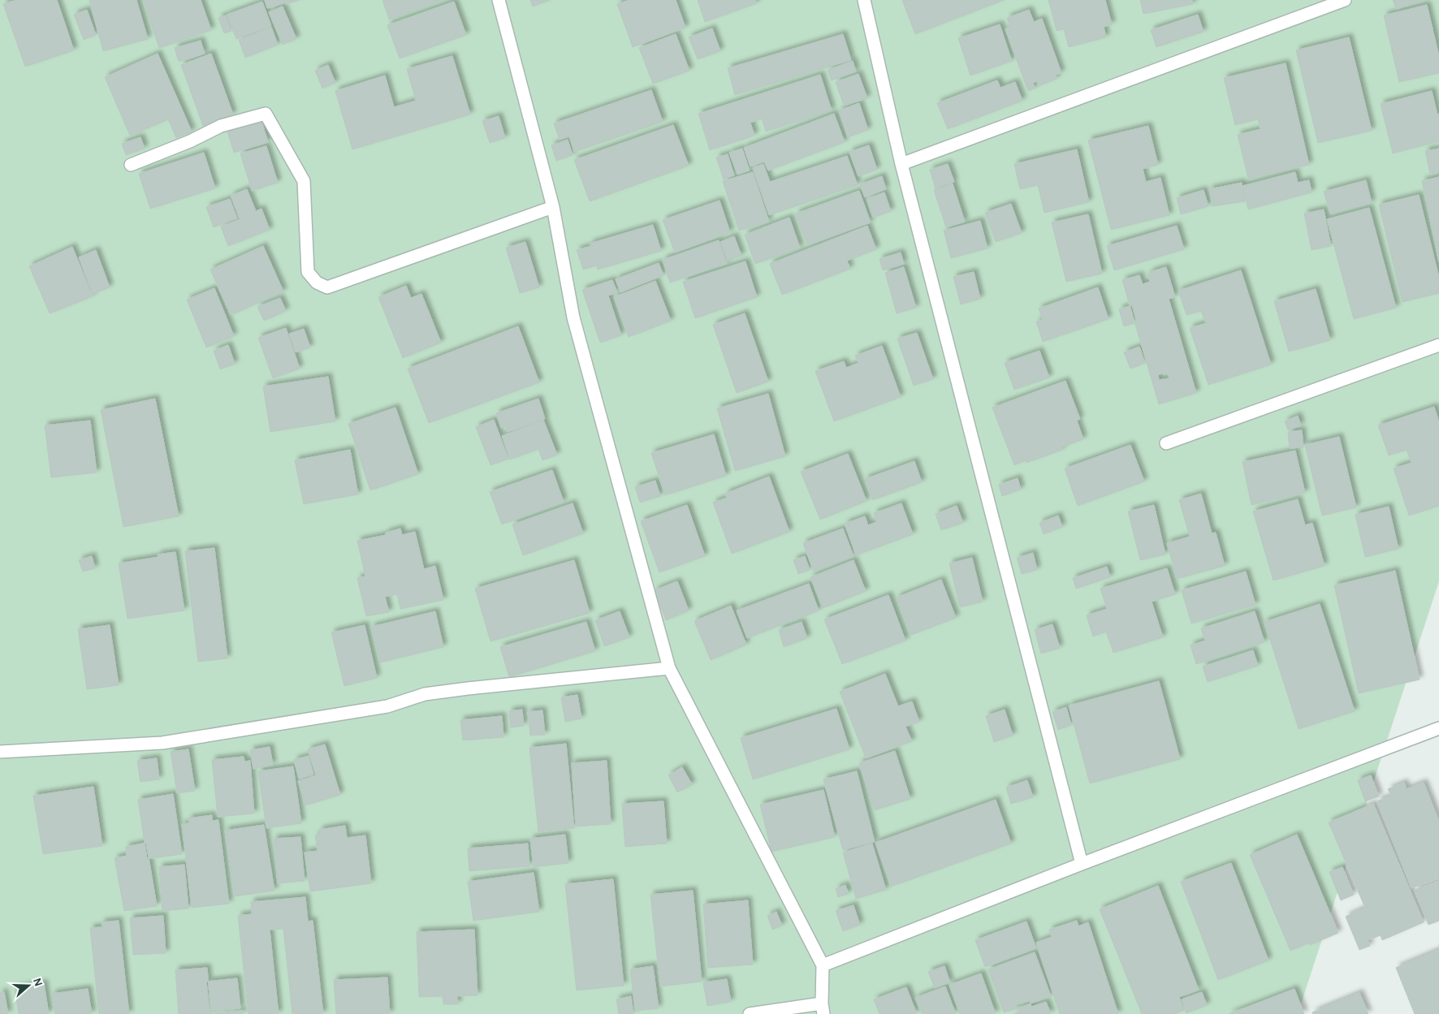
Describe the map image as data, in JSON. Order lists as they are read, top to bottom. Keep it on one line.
{"north":"right"}
